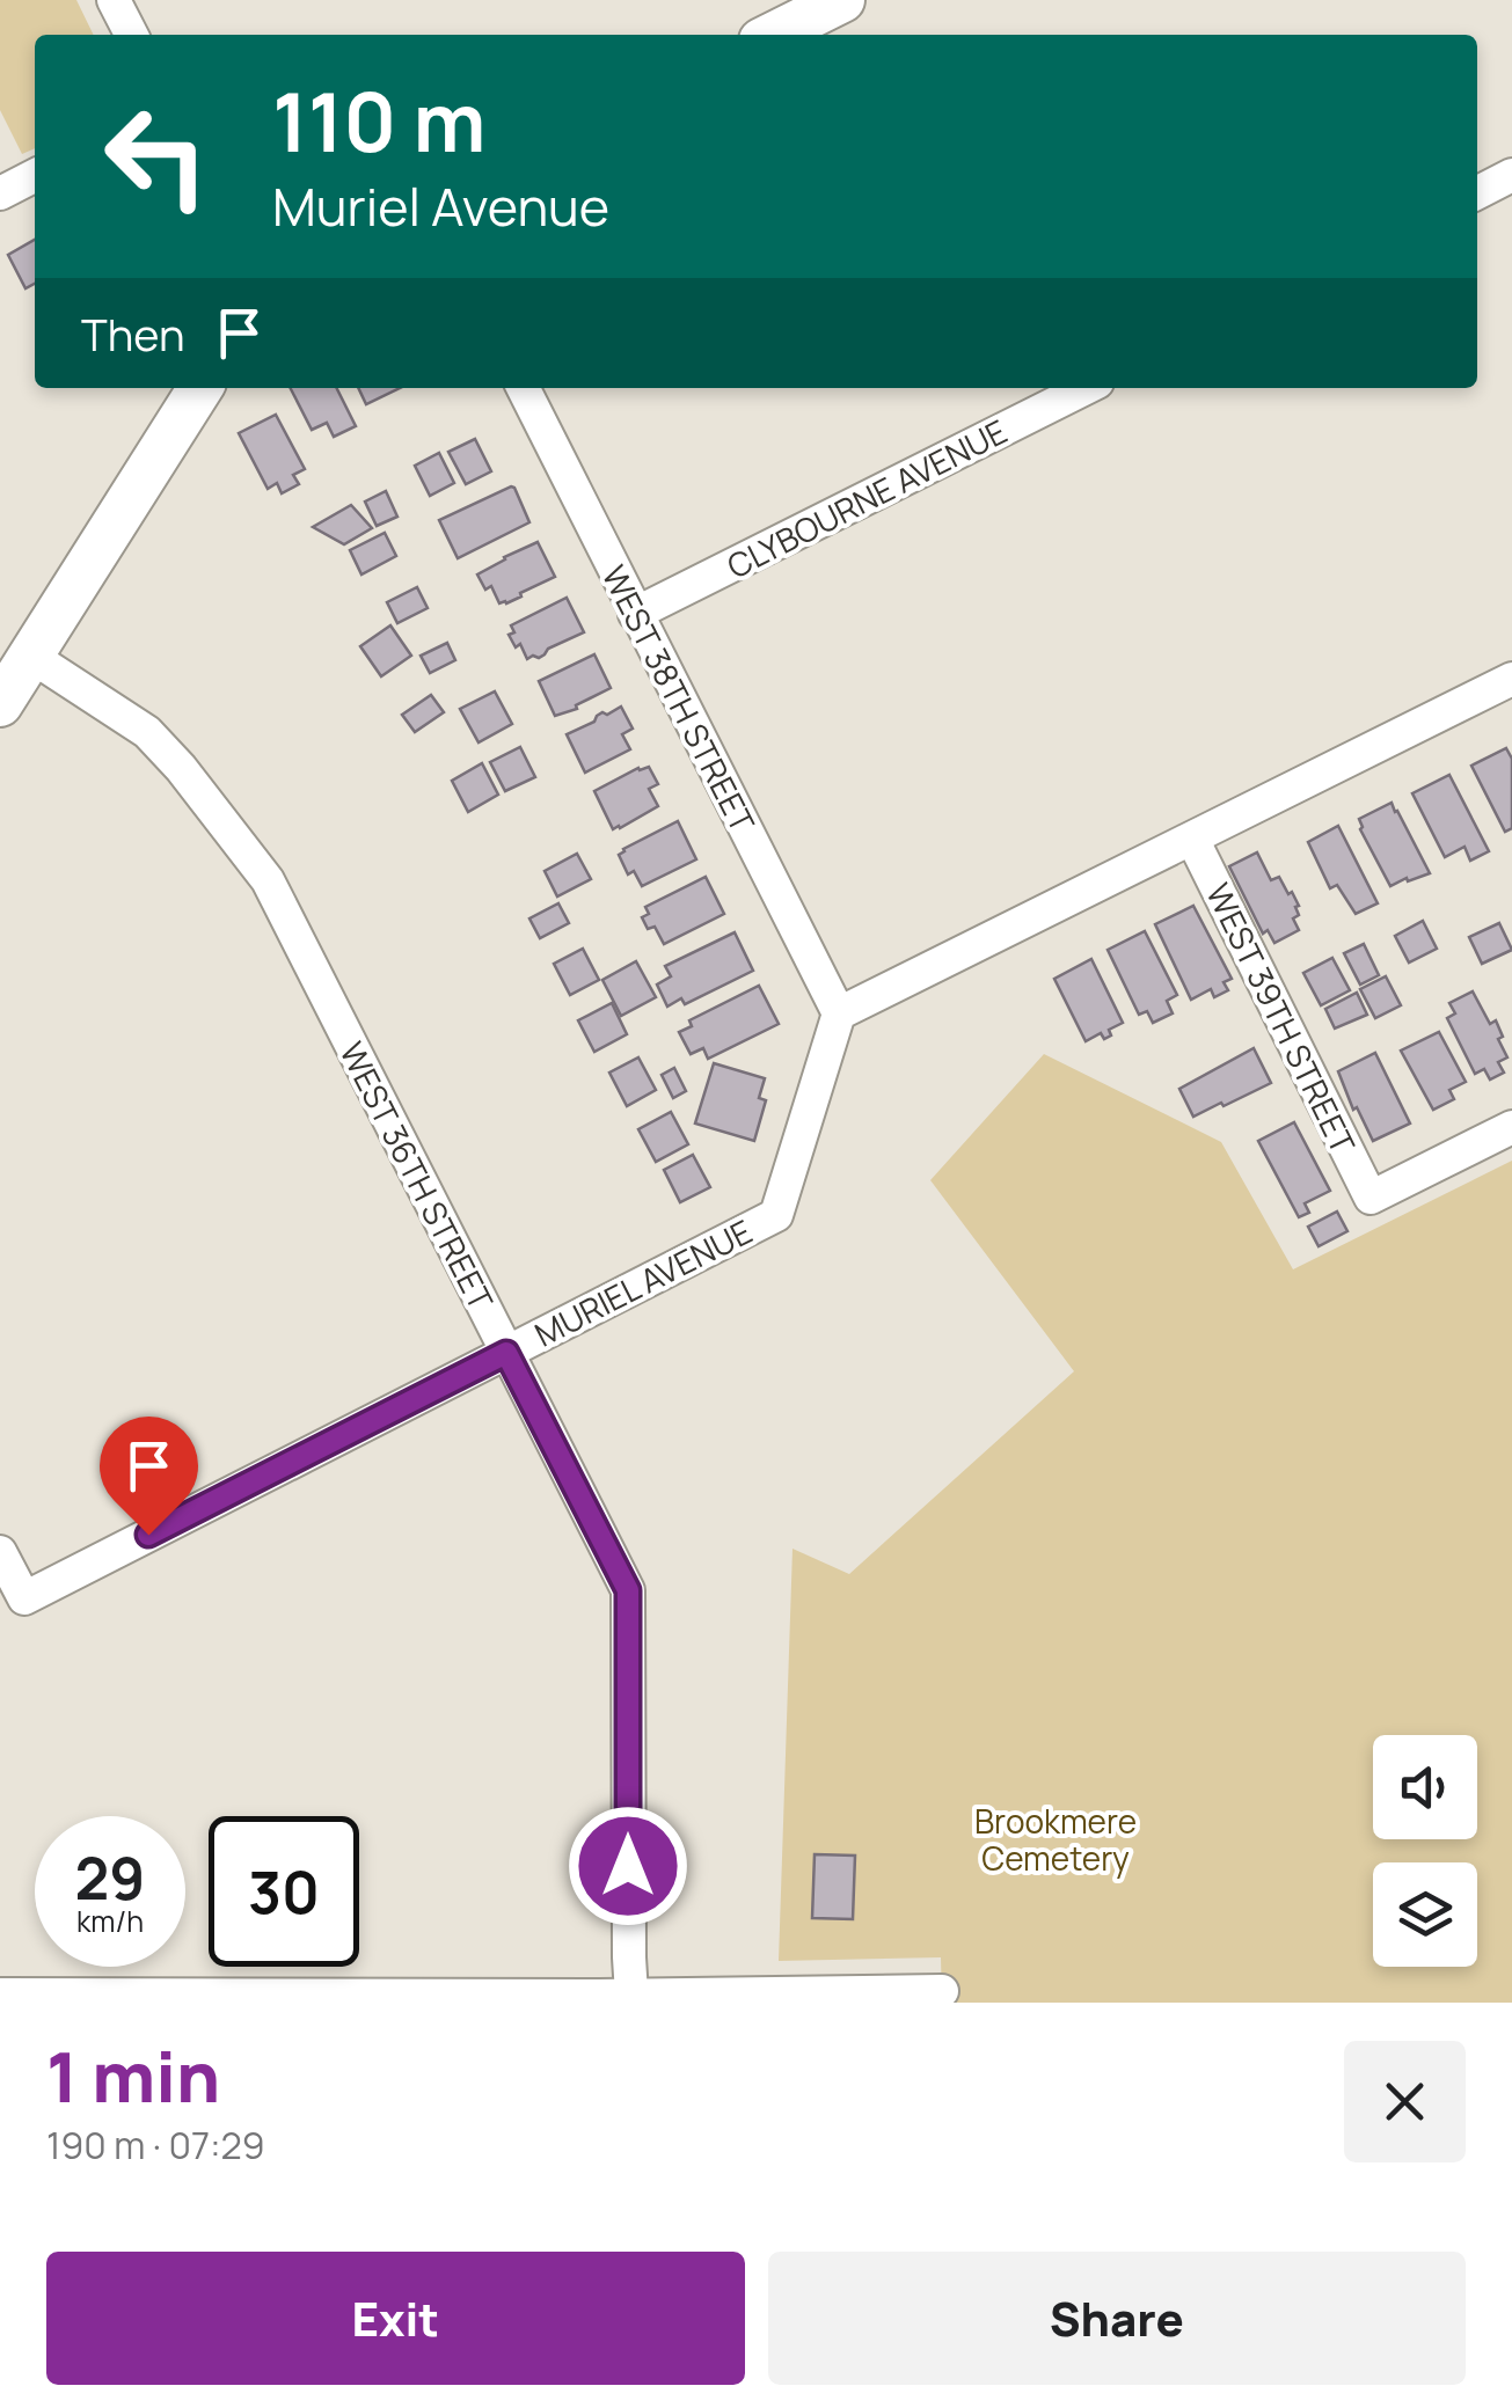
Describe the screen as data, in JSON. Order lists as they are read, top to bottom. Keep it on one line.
{"streets":{"street":["CLYBOURNE AVENUE","WEST 38TH STREET","WEST 39TH STREET","WEST 36TH STREET","MURIEL AVENUE"]},"crossings":[["CLYBOURNE AVENUE","WEST 38TH STREET"],["WEST 38TH STREET","MURIEL AVENUE"],["WEST 36TH STREET","MURIEL AVENUE"]],"parks":["Brookmere Cemetery"],"page":{"turn":["110 m","Muriel Avenue"],"then":"Then","speed":"29 km/h","limit":"30","heading":["1 min","190 m · 07:29"],"buttons":["Exit","Share"]}}
